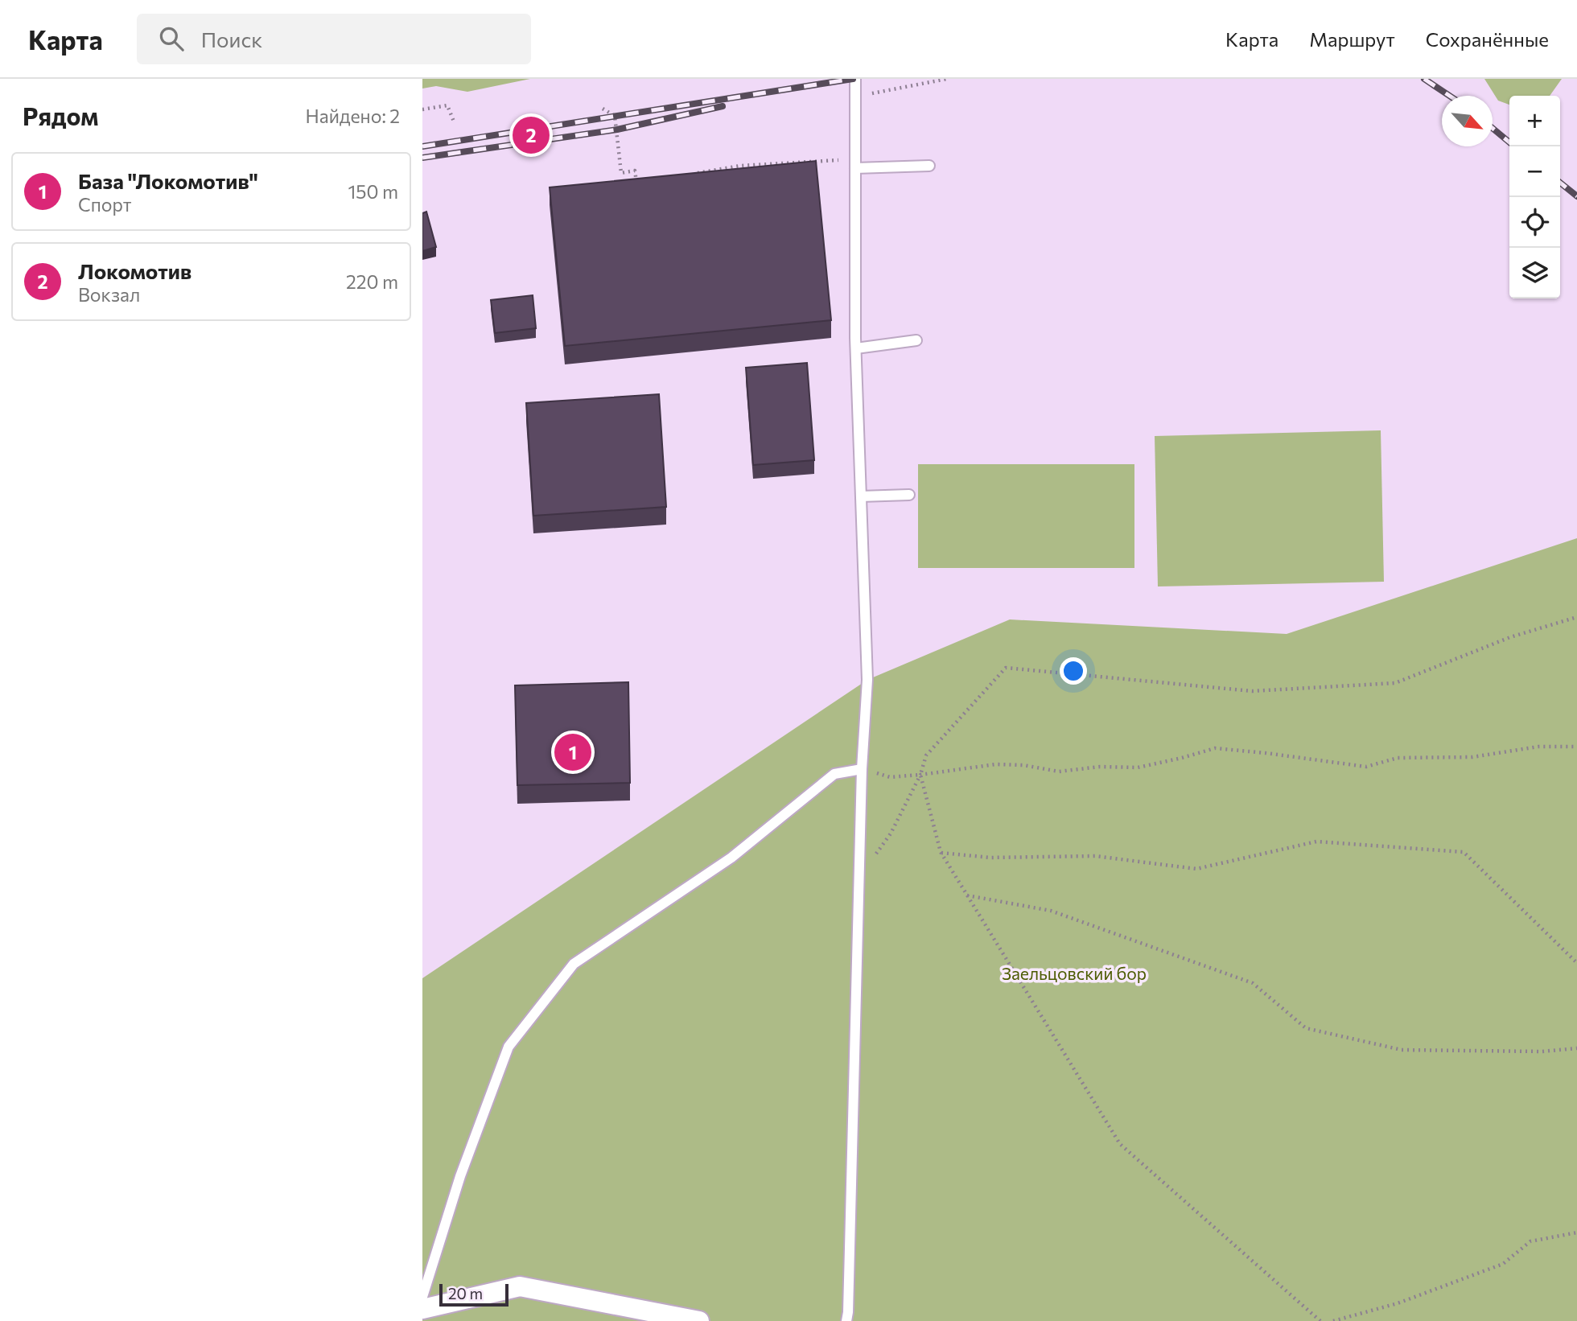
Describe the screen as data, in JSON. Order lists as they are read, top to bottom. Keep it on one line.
{"parks":["Заельцовский бор"],"scale_bar":"20 m","north":"bottom right","page":{"header":"Карта","search":"Поиск","nav":["Карта","Маршрут","Сохранённые"],"heading":["Рядом","Найдено: 2"],"map_buttons":["+","−"],"pins":["2","1"],"list":[{"mark":"1","name":"База \"Локомотив\"","note":"Спорт","value":"150 m"},{"mark":"2","name":"Локомотив","note":"Вокзал","value":"220 m"}],"scale":"20 m"}}
